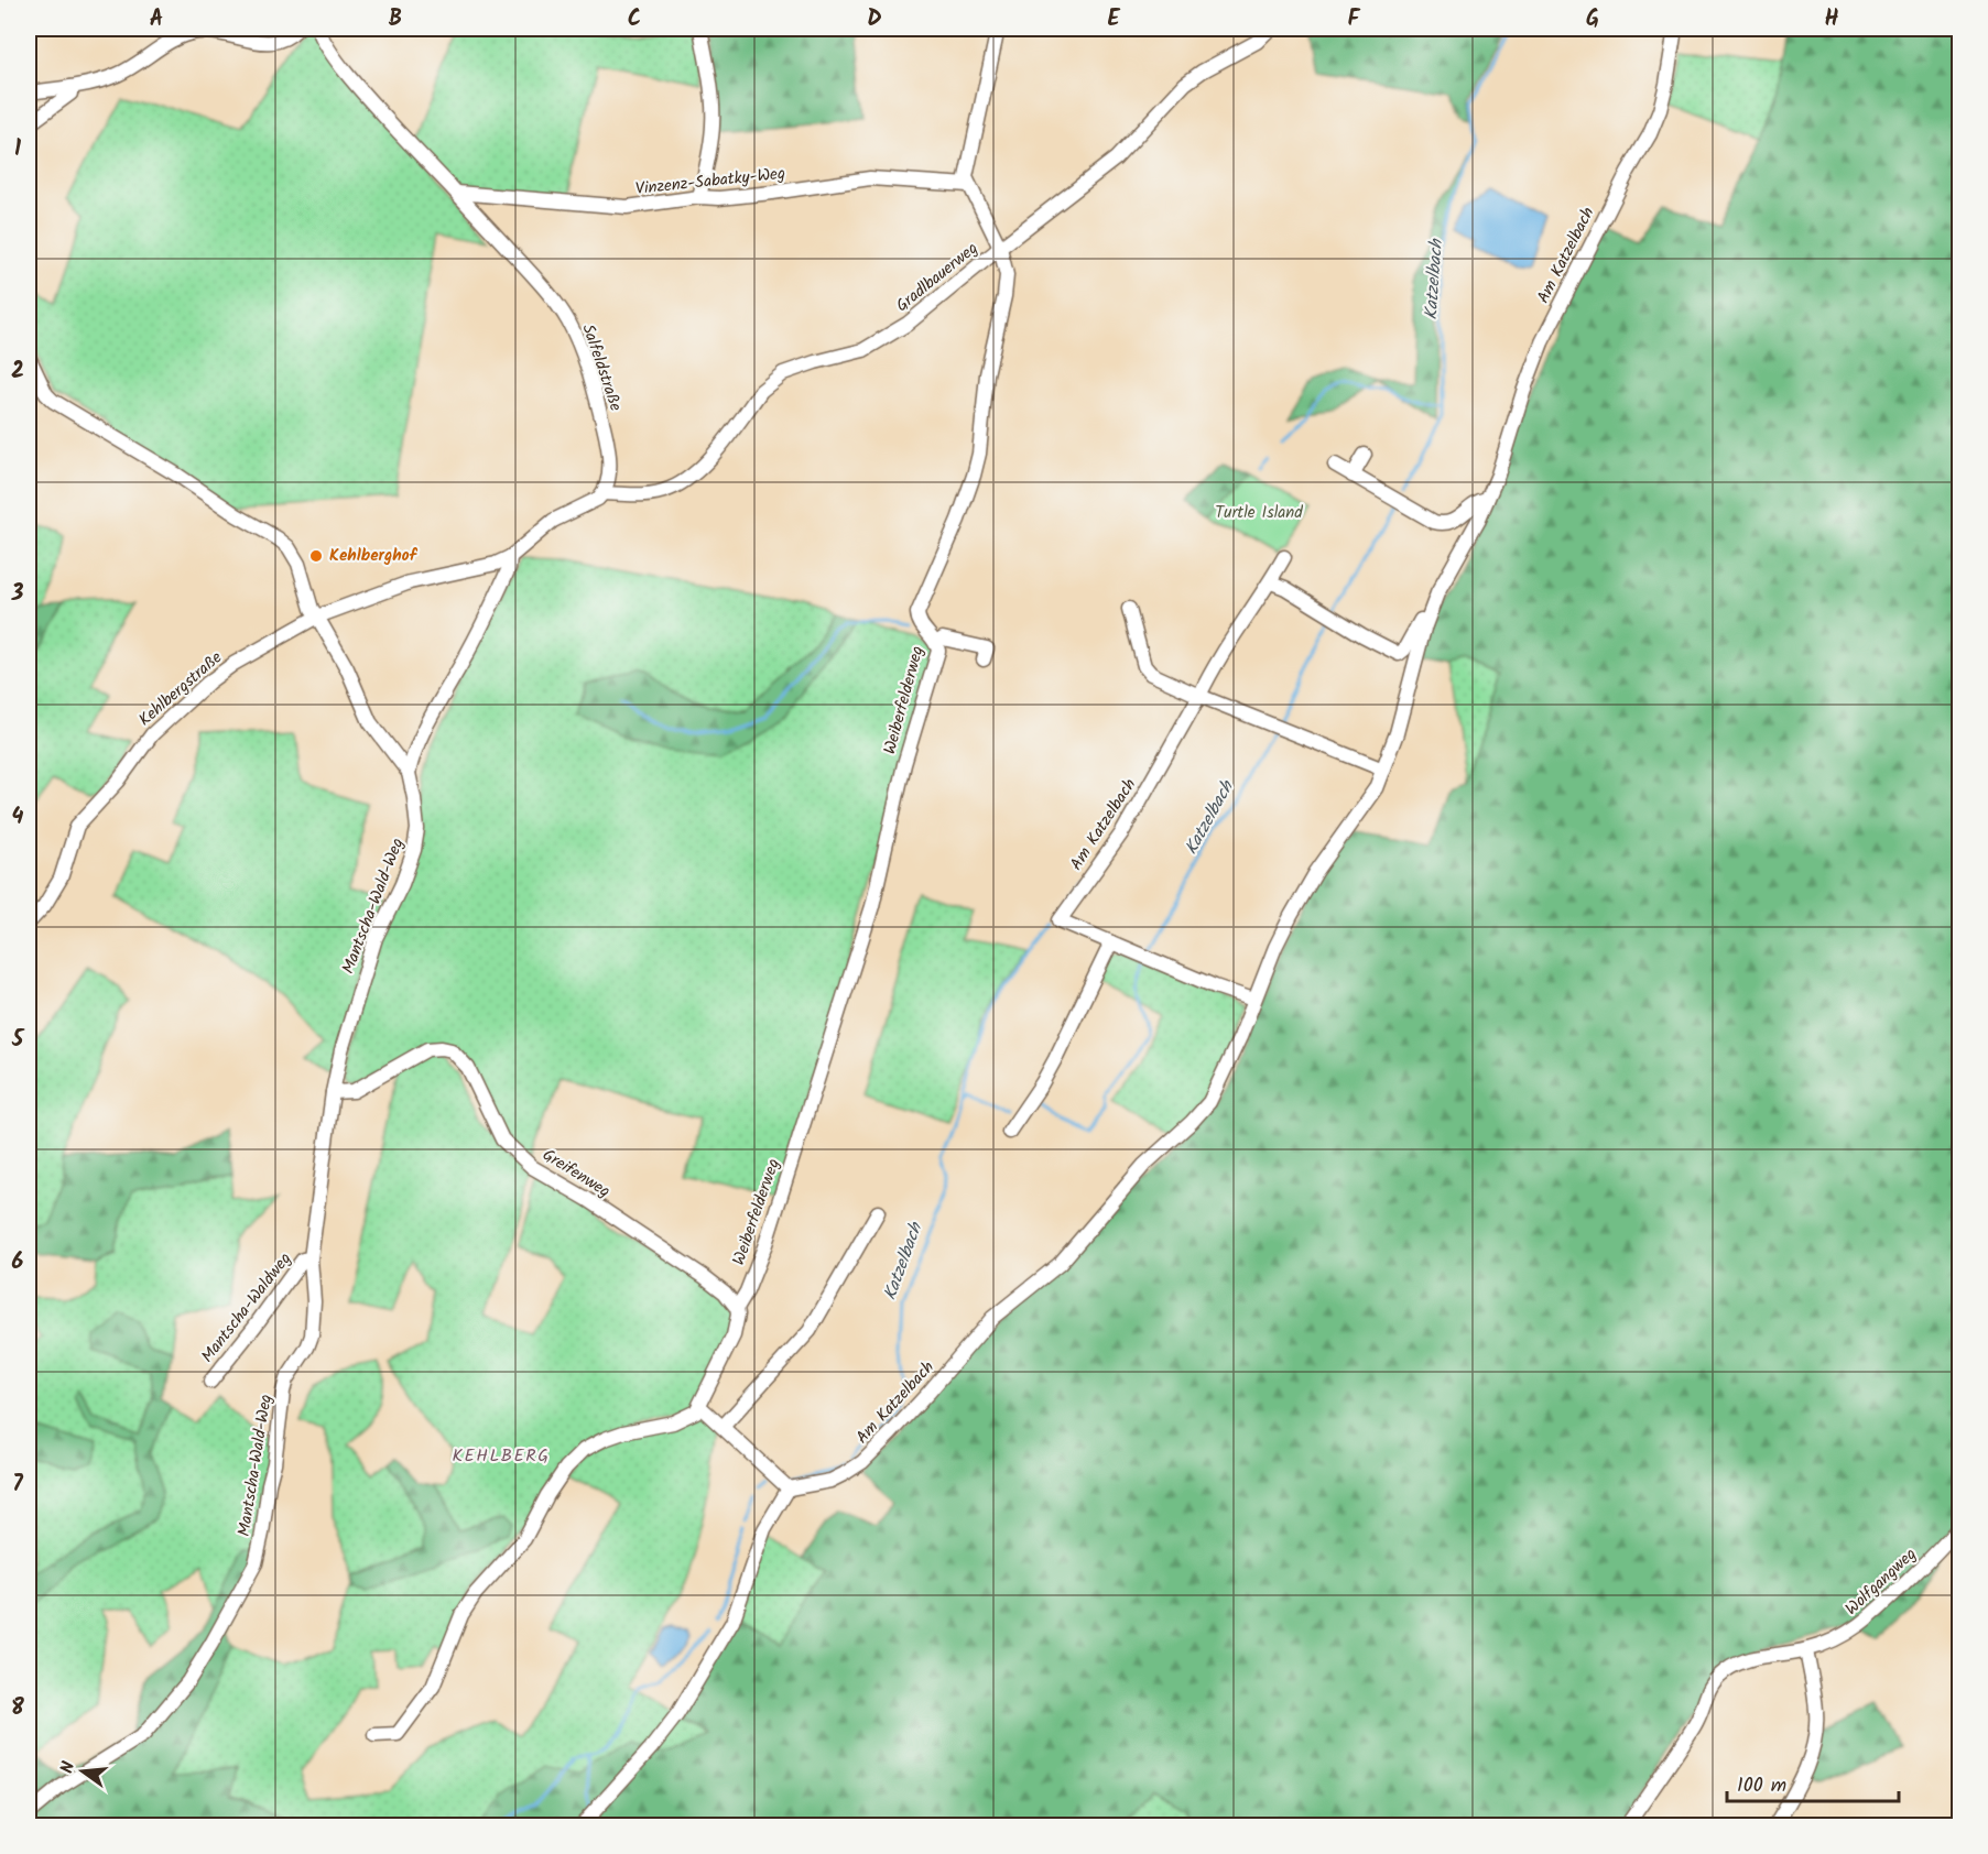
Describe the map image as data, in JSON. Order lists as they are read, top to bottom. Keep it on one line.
{"streets":{"street":["Vinzenz-Sabatky-Weg","Am Katzelbach","Gradlbauerweg","Salfeldstraße","Kehlbergstraße","Weiberfelderweg","Mantscha-Wald-Weg","Greifenweg","Mantscha-Waldweg","Wolfgangweg"]},"crossings":[["Vinzenz-Sabatky-Weg","Salfeldstraße"],["Vinzenz-Sabatky-Weg","Weiberfelderweg"],["Gradlbauerweg","Salfeldstraße"],["Gradlbauerweg","Weiberfelderweg"],["Kehlbergstraße","Mantscha-Wald-Weg"],["Weiberfelderweg","Greifenweg"],["Mantscha-Wald-Weg","Greifenweg"],["Mantscha-Wald-Weg","Mantscha-Waldweg"]],"districts":["KEHLBERG"],"water":["Katzelbach"],"parks":["Turtle Island"],"places":["Kehlberghof"],"scale_bar":"100 m","north":"left","grid":{"columns":["A","B","C","D","E","F","G","H"],"rows":["1","2","3","4","5","6","7","8"]}}
